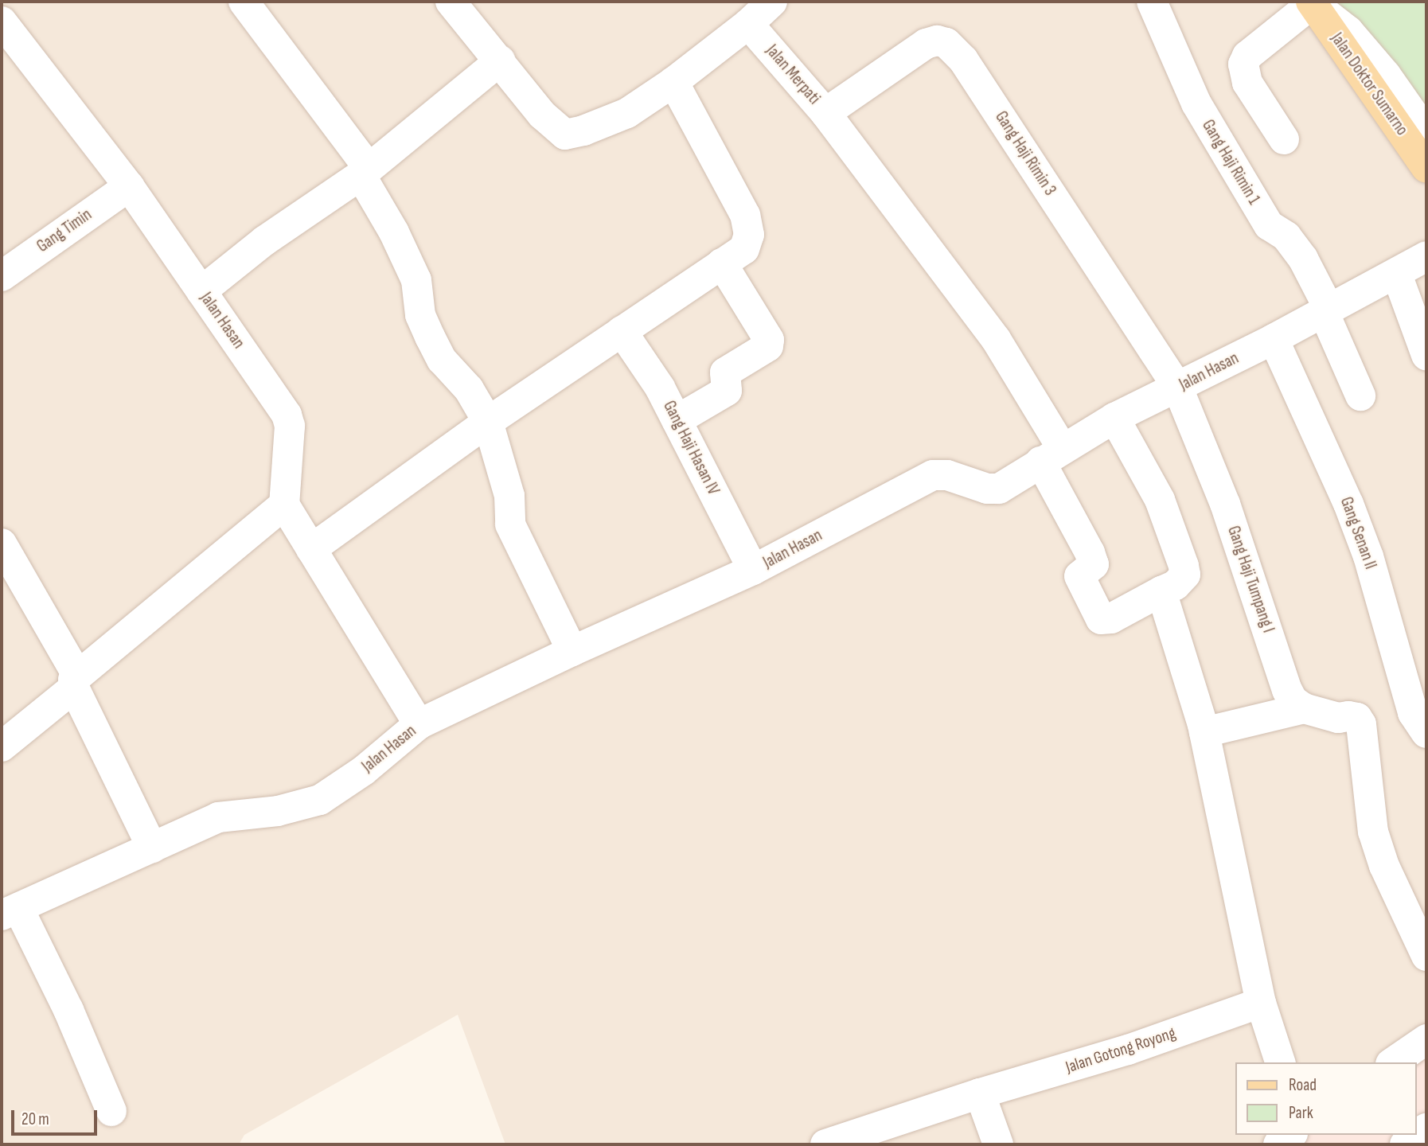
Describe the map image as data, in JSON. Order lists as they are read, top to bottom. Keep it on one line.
{"streets":{"main road":["Jalan Doktor Sumarno"],"street":["Jalan Merpati","Gang Haji Rimin 3","Gang Haji Rimin 1","Gang Timin","Jalan Hasan","Gang Haji Hasan IV","Gang Senan II","Gang Haji Tumpang I","Jalan Gotong Royong"]},"crossings":[["Jalan Merpati","Gang Haji Rimin 3"],["Jalan Merpati","Jalan Hasan"],["Gang Haji Rimin 3","Jalan Hasan"],["Gang Haji Rimin 3","Gang Haji Tumpang I"],["Gang Haji Rimin 1","Jalan Hasan"],["Gang Timin","Jalan Hasan"],["Jalan Hasan","Gang Haji Hasan IV"],["Jalan Hasan","Gang Senan II"],["Jalan Hasan","Gang Haji Tumpang I"]],"legend":["Road","Park"],"scale_bar":"20 m"}
